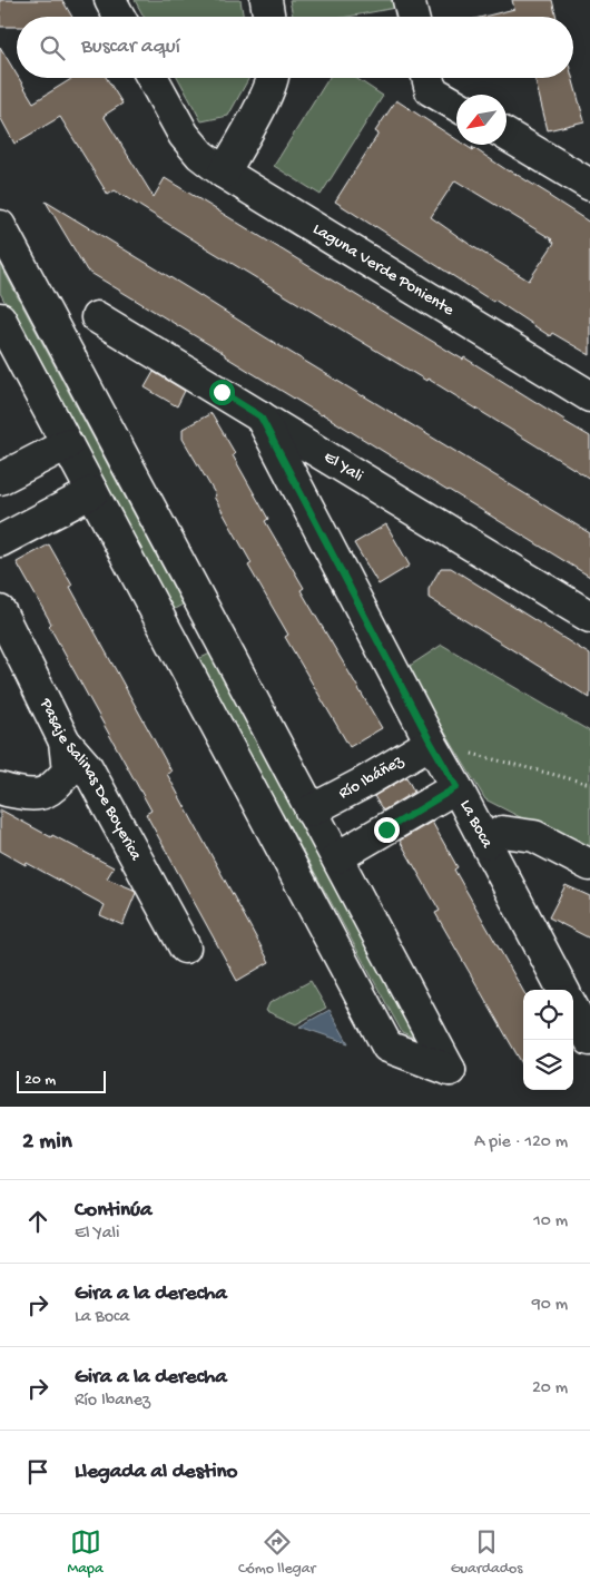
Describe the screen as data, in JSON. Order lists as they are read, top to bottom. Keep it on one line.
{"streets":{"street":["Laguna Verde Poniente","El Yali","Río Ibáñez","Pasaje Salinas De Boyerica","La Boca"]},"crossings":[["El Yali","La Boca"],["Río Ibáñez","La Boca"]],"scale_bar":"20 m","north":"bottom left","page":{"search":"Buscar aquí","scale":"20 m","heading":["2 min","A pie · 120 m"],"list":[["Continúa","El Yali","10 m"],["Gira a la derecha","La Boca","90 m"],["Gira a la derecha","Río Ibanez","20 m"],"Llegada al destino"],"nav":["Mapa","Cómo llegar","Guardados"]}}
